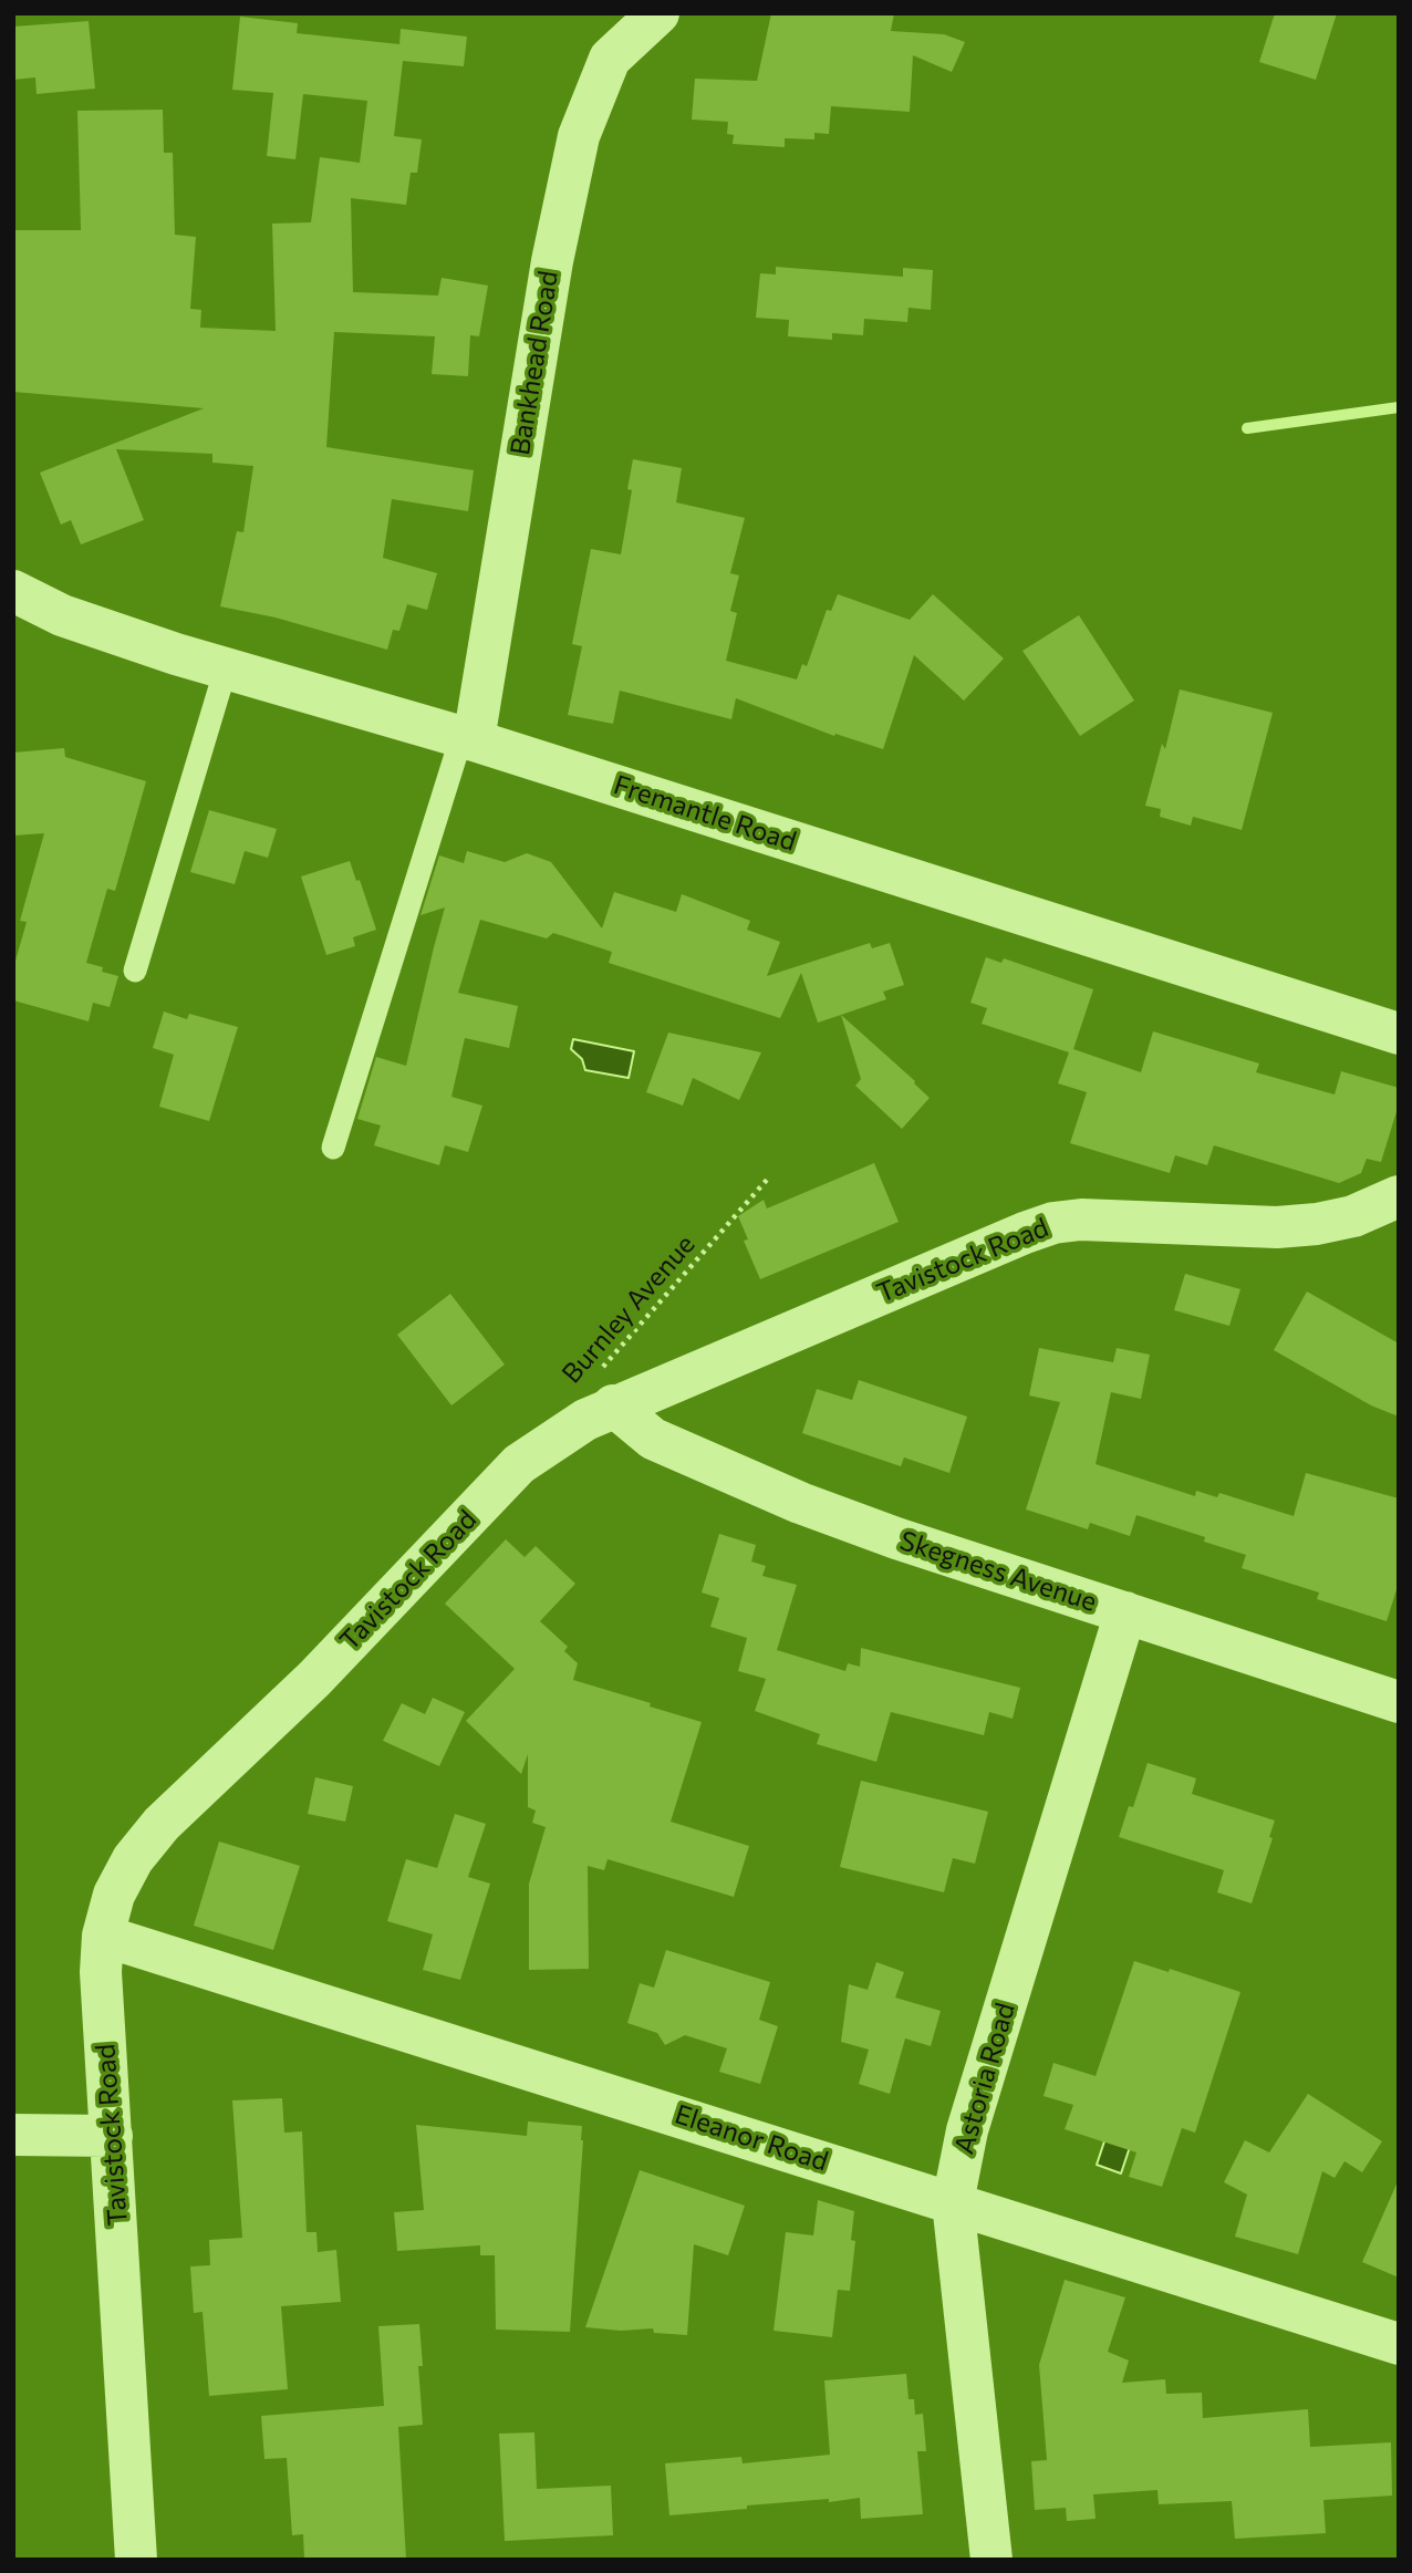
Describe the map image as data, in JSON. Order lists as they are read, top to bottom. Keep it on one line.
{"streets":{"street":["Bankhead Road","Fremantle Road","Tavistock Road","Skegness Avenue","Astoria Road","Eleanor Road"],"path":["Burnley Avenue"]},"crossings":[["Bankhead Road","Fremantle Road"],["Tavistock Road","Burnley Avenue"],["Tavistock Road","Skegness Avenue"],["Tavistock Road","Eleanor Road"],["Burnley Avenue","Skegness Avenue"],["Skegness Avenue","Astoria Road"],["Astoria Road","Eleanor Road"]]}
